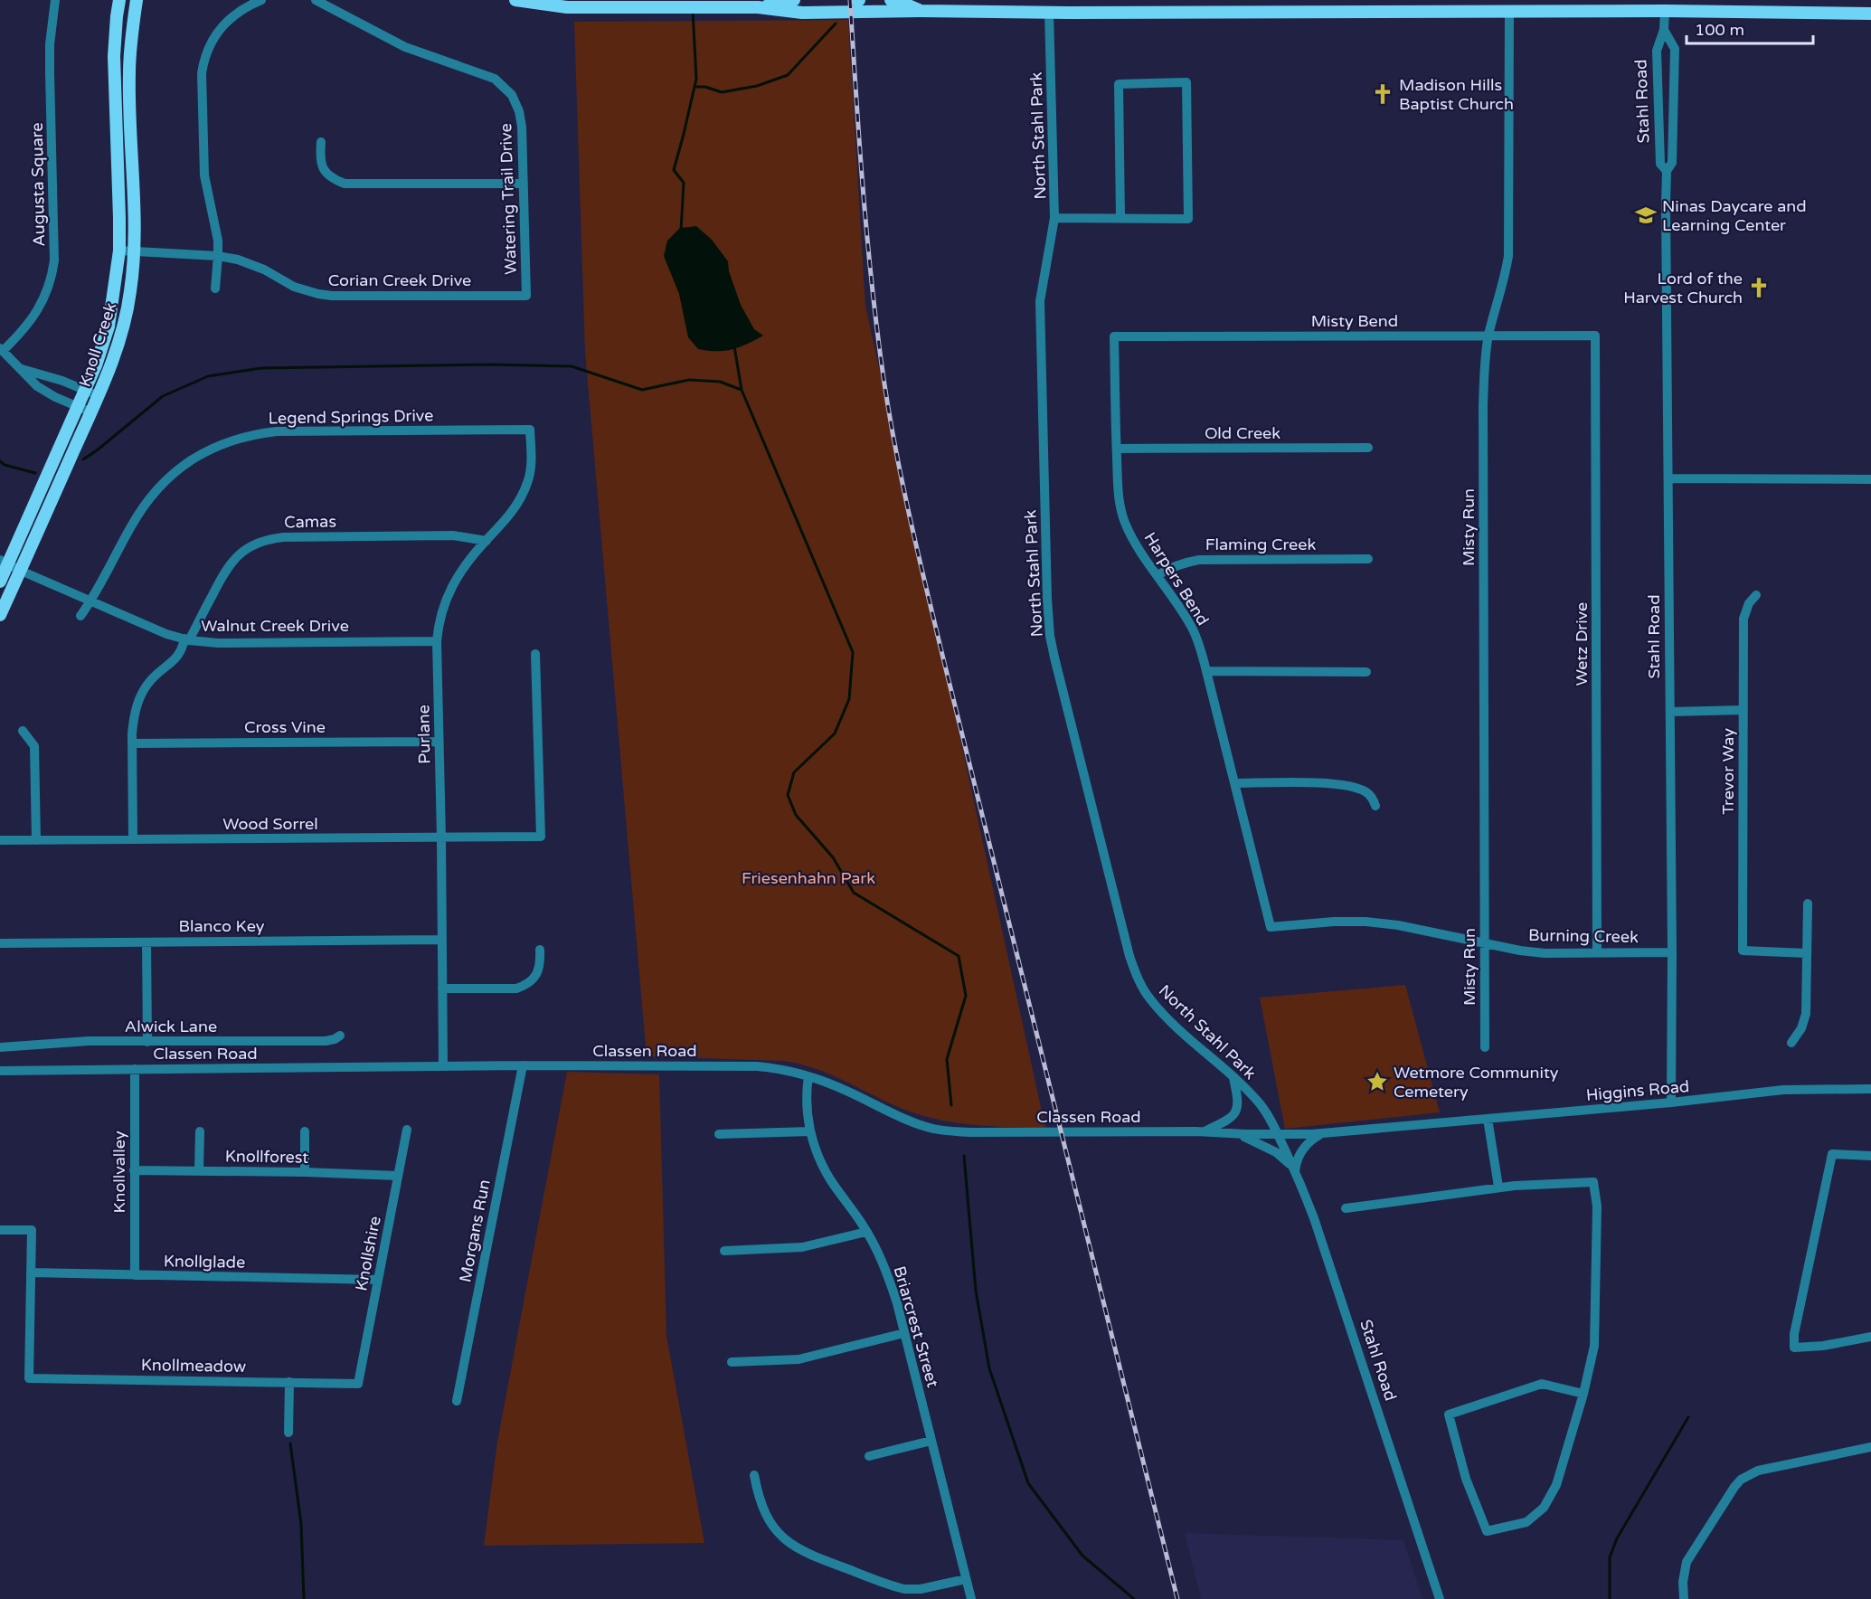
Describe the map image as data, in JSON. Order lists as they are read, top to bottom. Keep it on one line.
{"streets":{"main road":["Knoll Creek"],"street":["Stahl Road","North Stahl Park","Augusta Square","Watering Trail Drive","Corian Creek Drive","Misty Bend","Legend Springs Drive","Old Creek","Camas","Misty Run","Flaming Creek","Harpers Bend","Walnut Creek Drive","Wetz Drive","Cross Vine","Purlane","Trevor Way","Wood Sorrel","Blanco Key","Burning Creek","Alwick Lane","Classen Road","Higgins Road","Knollforest","Knollvalley","Morgans Run","Knollshire","Knollglade","Briarcrest Street","Knollmeadow"]},"crossings":[["Stahl Road","North Stahl Park"],["Stahl Road","Burning Creek"],["Stahl Road","Classen Road"],["Stahl Road","Higgins Road"],["North Stahl Park","Classen Road"],["North Stahl Park","Higgins Road"],["Watering Trail Drive","Corian Creek Drive"],["Corian Creek Drive","Knoll Creek"],["Misty Bend","Misty Run"],["Misty Bend","Harpers Bend"],["Misty Bend","Wetz Drive"],["Knoll Creek","Walnut Creek Drive"],["Legend Springs Drive","Walnut Creek Drive"],["Legend Springs Drive","Purlane"],["Old Creek","Harpers Bend"],["Camas","Walnut Creek Drive"],["Camas","Cross Vine"],["Camas","Purlane"],["Camas","Wood Sorrel"],["Misty Run","Burning Creek"],["Flaming Creek","Harpers Bend"],["Harpers Bend","Burning Creek"],["Walnut Creek Drive","Purlane"],["Wetz Drive","Burning Creek"],["Cross Vine","Purlane"],["Purlane","Wood Sorrel"],["Purlane","Blanco Key"],["Purlane","Classen Road"],["Classen Road","Higgins Road"],["Classen Road","Knollvalley"],["Classen Road","Morgans Run"],["Classen Road","Briarcrest Street"],["Knollforest","Knollvalley"],["Knollforest","Knollshire"],["Knollvalley","Knollglade"],["Knollshire","Knollglade"],["Knollshire","Knollmeadow"],["Knollglade","Knollmeadow"]],"parks":["Friesenhahn Park"],"places":{"church":["Madison Hills Baptist Church","Lord of the Harvest Church"],"school or university":["Ninas Daycare and Learning Center"],"place":["Wetmore Community Cemetery"]},"scale_bar":"100 m"}
